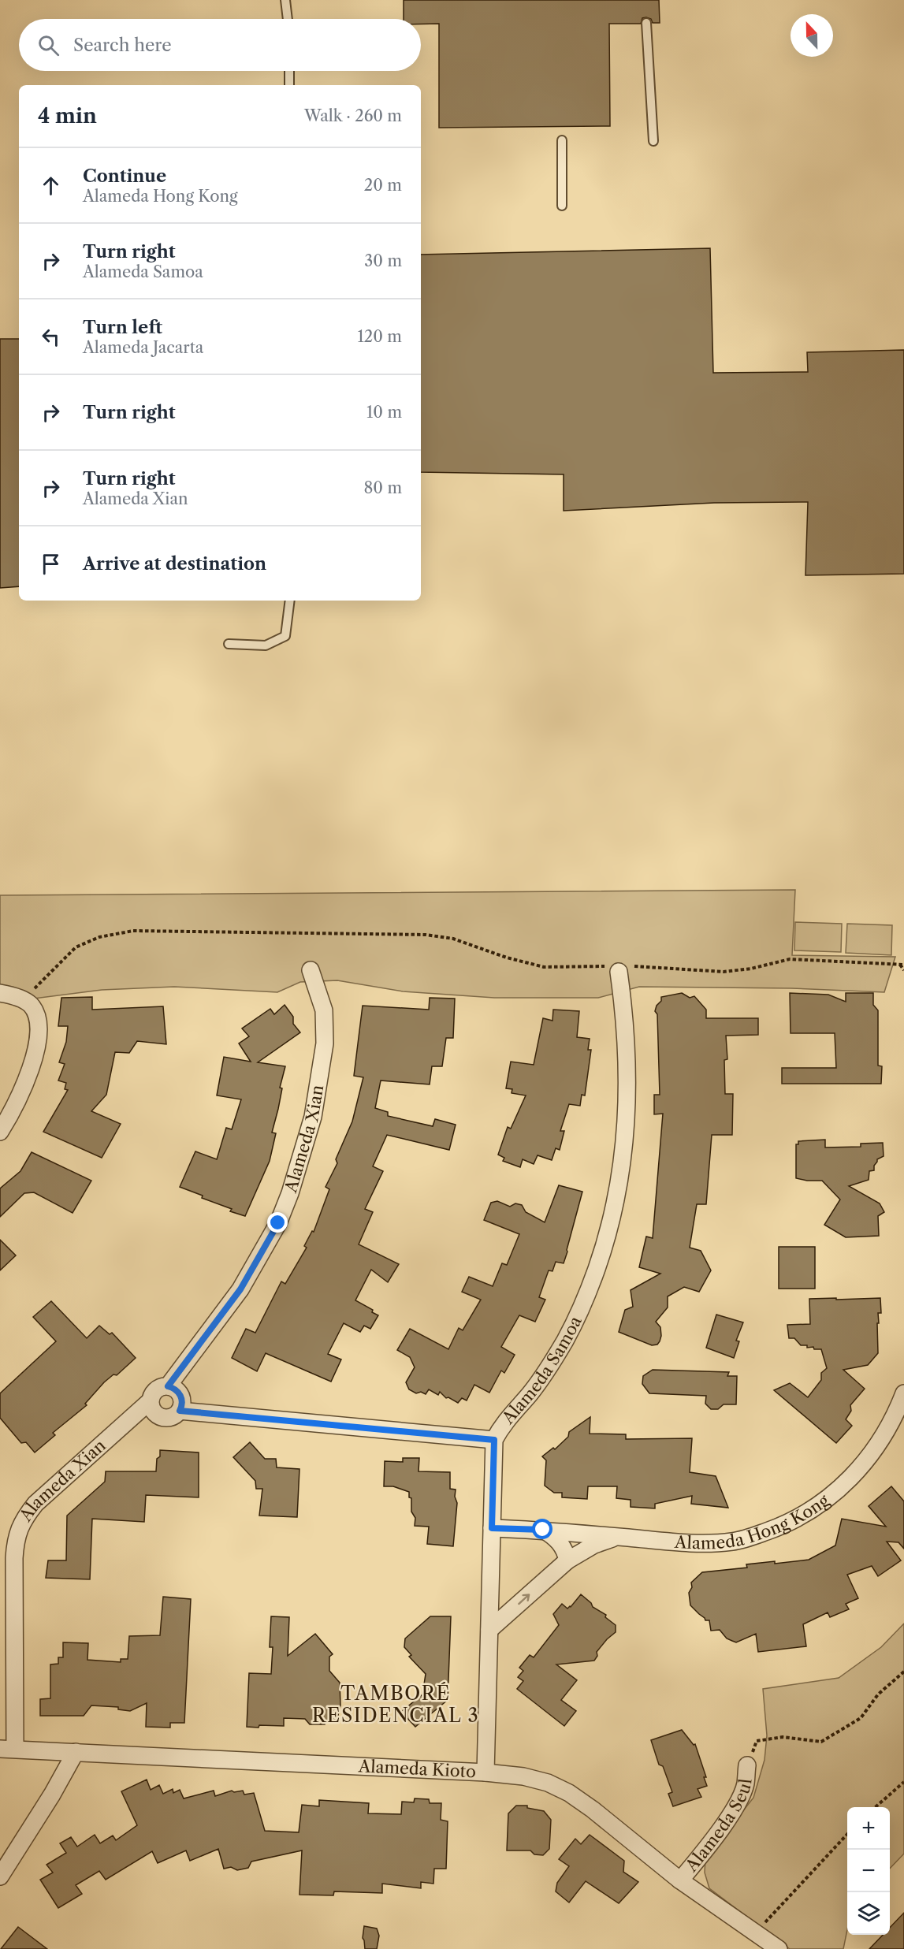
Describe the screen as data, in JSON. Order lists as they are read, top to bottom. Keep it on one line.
{"streets":{"street":["Alameda Xian","Alameda Samoa","Alameda Hong Kong","Alameda Kioto","Alameda Seul"]},"crossings":[["Alameda Xian","Alameda Kioto"],["Alameda Samoa","Alameda Hong Kong"],["Alameda Samoa","Alameda Kioto"],["Alameda Kioto","Alameda Seul"]],"districts":["TAMBORÉ RESIDENCIAL 3"],"north":"top","page":{"search":"Search here","heading":["4 min","Walk · 260 m"],"list":[["Continue","Alameda Hong Kong","20 m"],["Turn right","Alameda Samoa","30 m"],["Turn left","Alameda Jacarta","120 m"],["Turn right","10 m"],["Turn right","Alameda Xian","80 m"],"Arrive at destination"],"map_buttons":["+","−"]}}
